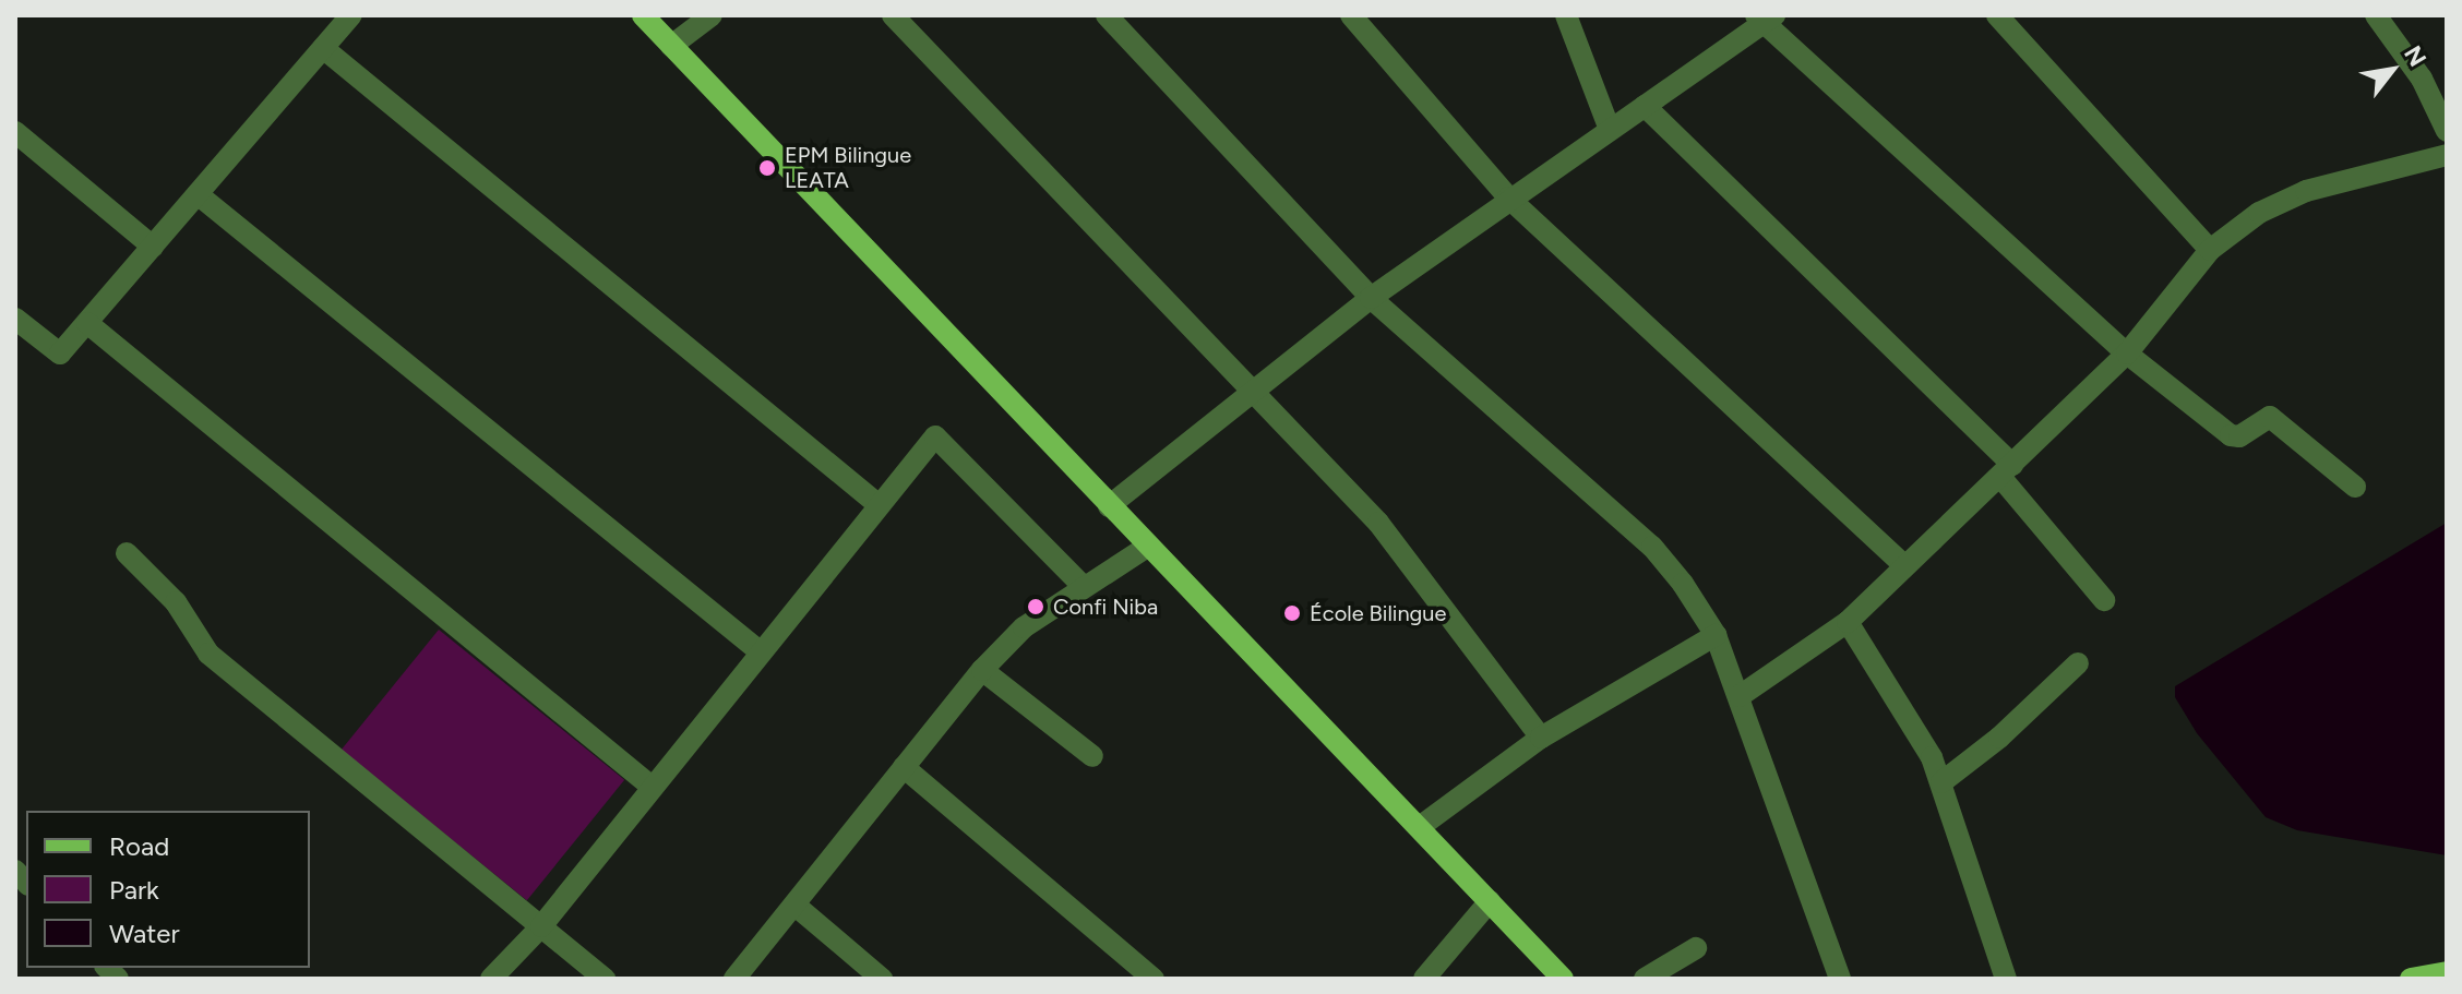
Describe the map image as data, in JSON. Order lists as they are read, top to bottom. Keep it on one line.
{"places":["EPM Bilingue LEATA","Confi Niba","École Bilingue"],"legend":["Road","Park","Water"],"north":"top right"}
